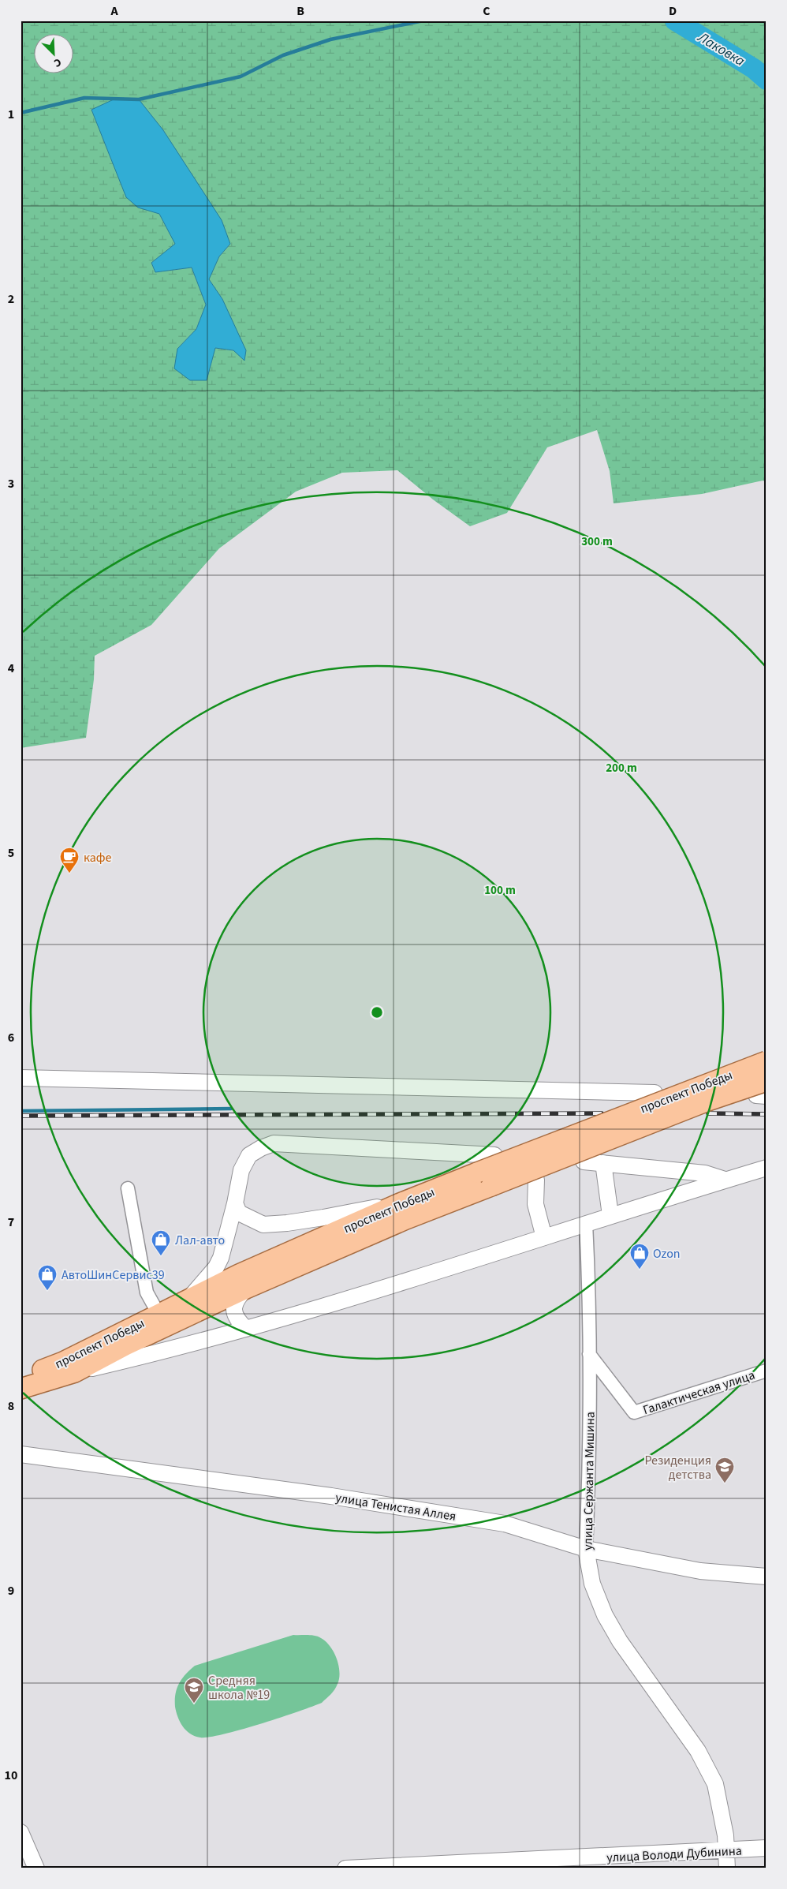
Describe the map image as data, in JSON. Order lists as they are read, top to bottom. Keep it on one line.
{"streets":{"main road":["проспект Победы"],"street":["Галактическая улица","улица Сержанта Мишина","улица Тенистая Аллея","улица Володи Дубинина"]},"crossings":[["Галактическая улица","улица Сержанта Мишина"],["улица Сержанта Мишина","улица Тенистая Аллея"],["улица Сержанта Мишина","улица Володи Дубинина"]],"water":["Лаковка"],"places":{"cafe":["кафе"],"shop":["Лал-авто","Ozon","АвтоШинСервис39"],"school or university":["Резиденция детства","Средняя школа №19"]},"north":"bottom right","grid":{"columns":["A","B","C","D"],"rows":["1","2","3","4","5","6","7","8","9","10"]},"rings":["300 m","200 m","100 m"]}
